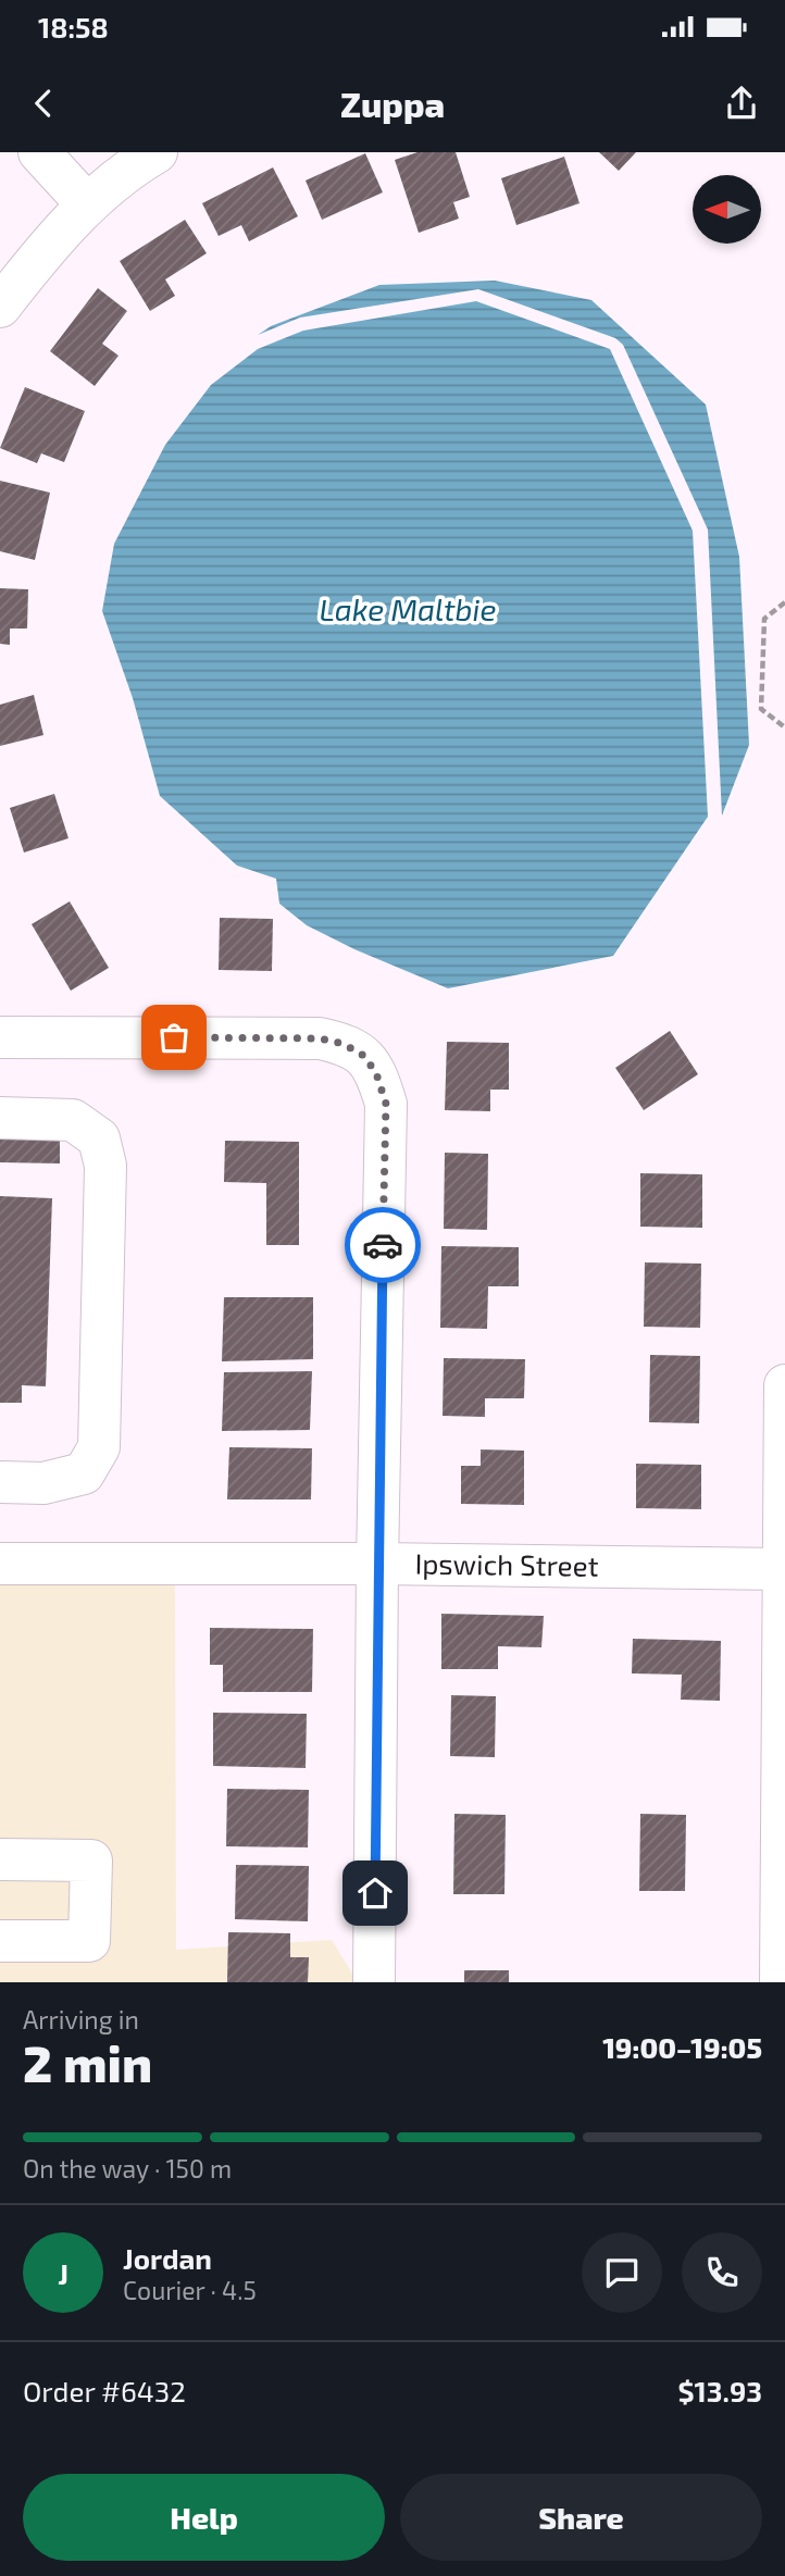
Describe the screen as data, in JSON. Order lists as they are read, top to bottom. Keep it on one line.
{"streets":{"street":["Ipswich Street"]},"water":["Lake Maltbie"],"north":"left","page":{"status":"18:58","header":"Zuppa","heading":["2 min","Arriving in","19:00–19:05"],"panel":["Jordan","Courier · 4.5","Order #6432","$13.93"],"bar":"On the way · 150 m","round":"J","buttons":["Help","Share"]}}
